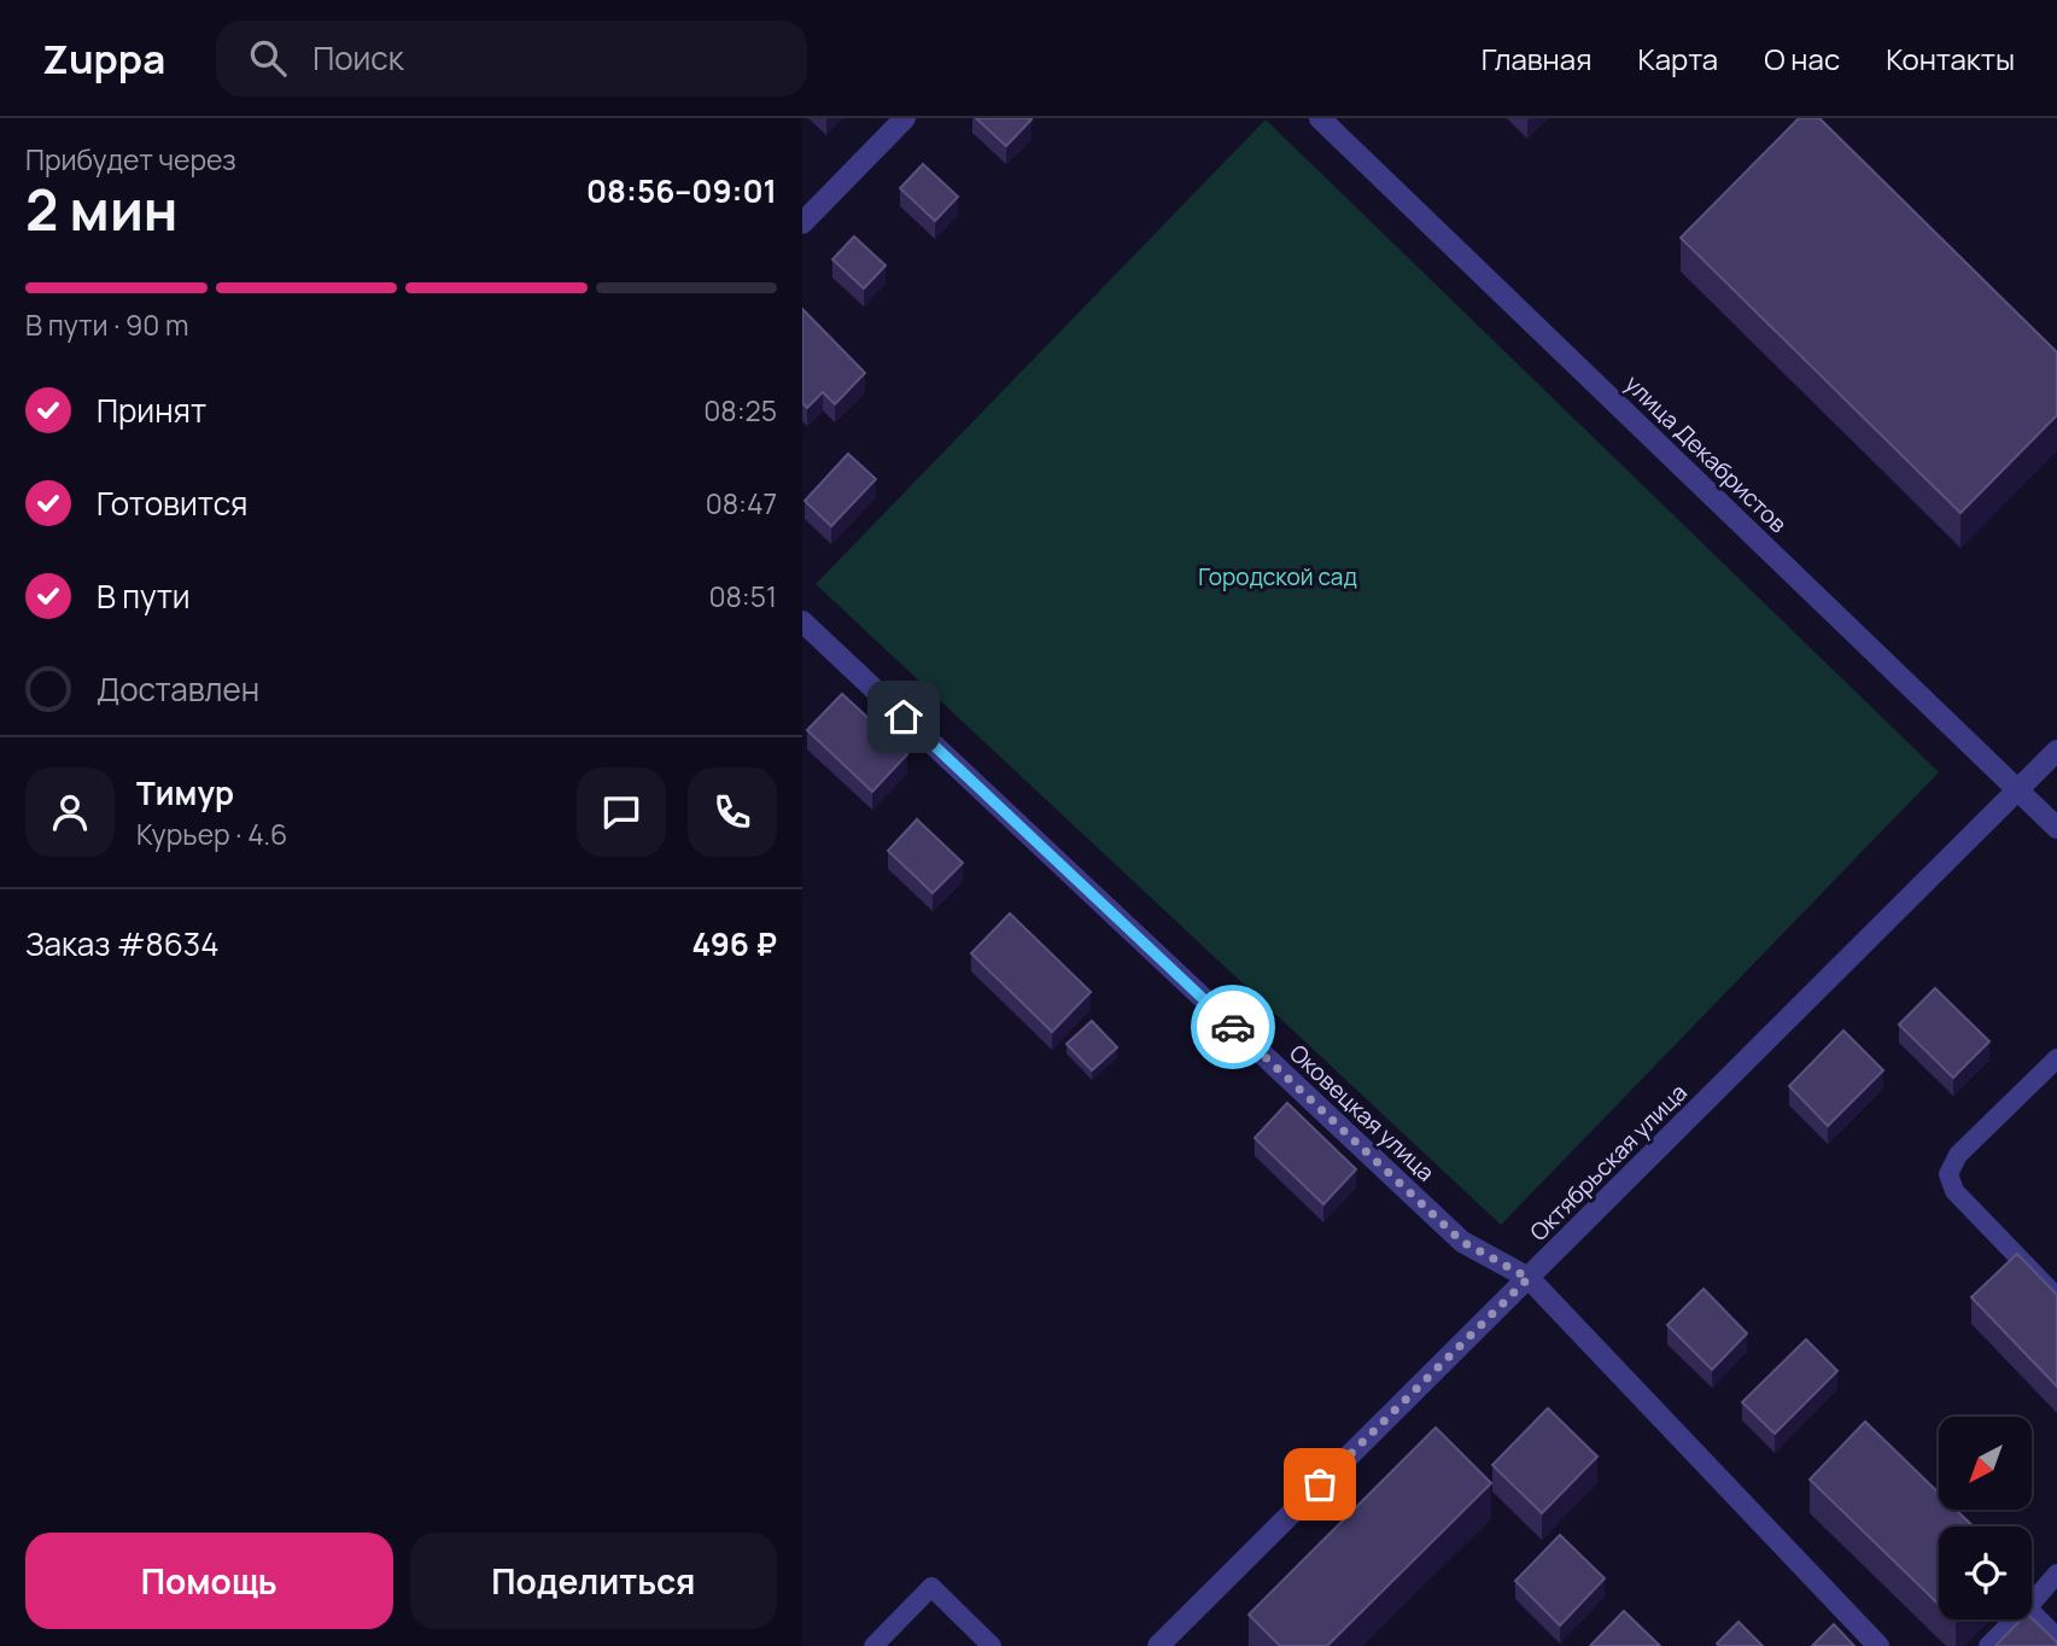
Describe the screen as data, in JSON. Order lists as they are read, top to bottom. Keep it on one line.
{"streets":{"street":["улица Декабристов","Оковецкая улица","Октябрьская улица"]},"crossings":[["улица Декабристов","Октябрьская улица"],["Оковецкая улица","Октябрьская улица"]],"parks":["Городской сад"],"north":"bottom left","page":{"header":"Zuppa","search":"Поиск","nav":["Главная","Карта","О нас","Контакты"],"heading":["2 мин","Прибудет через","08:56–09:01"],"panel":["Тимур","Курьер · 4.6","Заказ #8634","496 ₽"],"bar":"В пути · 90 m","list":[["Принят","08:25"],["Готовится","08:47"],["В пути","08:51"],"Доставлен"],"buttons":["Помощь","Поделиться"]}}
